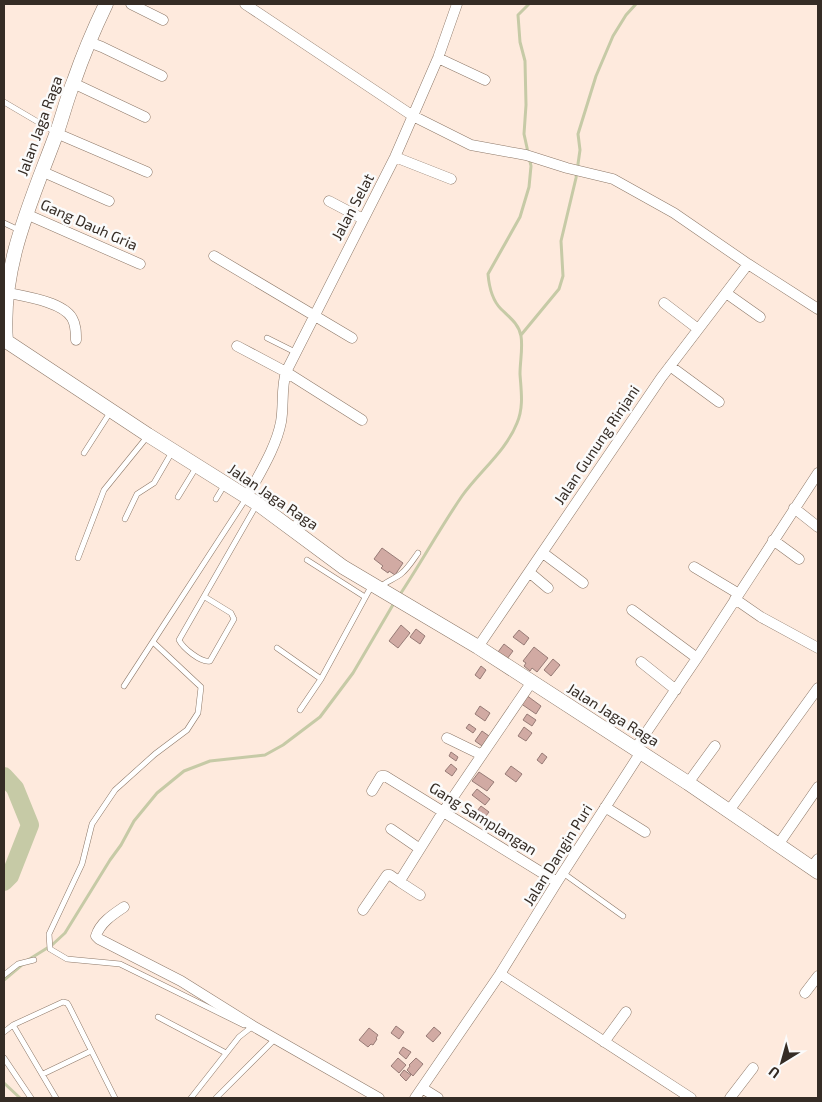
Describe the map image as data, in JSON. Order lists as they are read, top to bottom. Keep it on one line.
{"streets":{"street":["Jalan Jaga Raga","Jalan Selat","Gang Dauh Gria","Jalan Gunung Rinjani","Gang Samplangan","Jalan Dangin Puri"]},"crossings":[["Jalan Jaga Raga","Jalan Selat"],["Jalan Jaga Raga","Gang Dauh Gria"],["Jalan Jaga Raga","Jalan Gunung Rinjani"],["Jalan Jaga Raga","Jalan Dangin Puri"],["Gang Samplangan","Jalan Dangin Puri"]],"north":"bottom left"}
